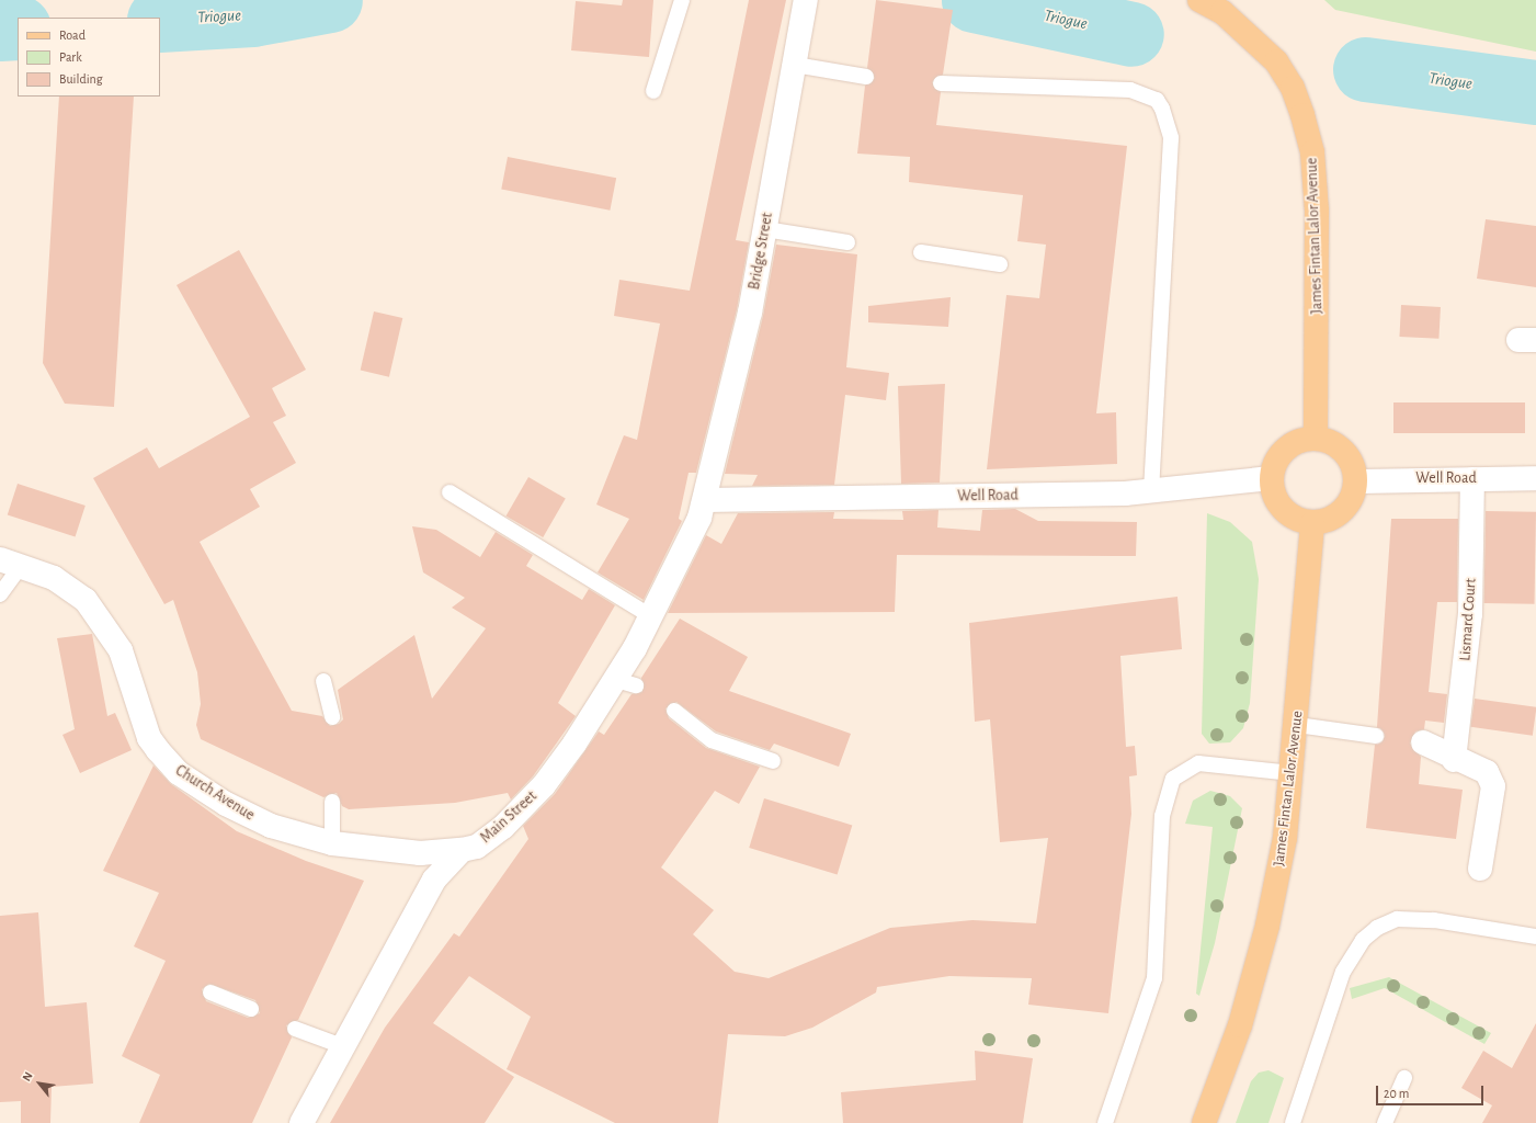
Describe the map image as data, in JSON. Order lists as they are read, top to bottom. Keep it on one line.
{"streets":{"main road":["James Fintan Lalor Avenue"],"street":["Bridge Street","Well Road","Lismard Court","Church Avenue","Main Street"]},"crossings":[["James Fintan Lalor Avenue","Well Road"],["Bridge Street","Well Road"],["Bridge Street","Main Street"],["Well Road","Lismard Court"],["Well Road","Main Street"],["Church Avenue","Main Street"]],"water":["Triogue"],"legend":["Road","Park","Building"],"scale_bar":"20 m","north":"top left"}
